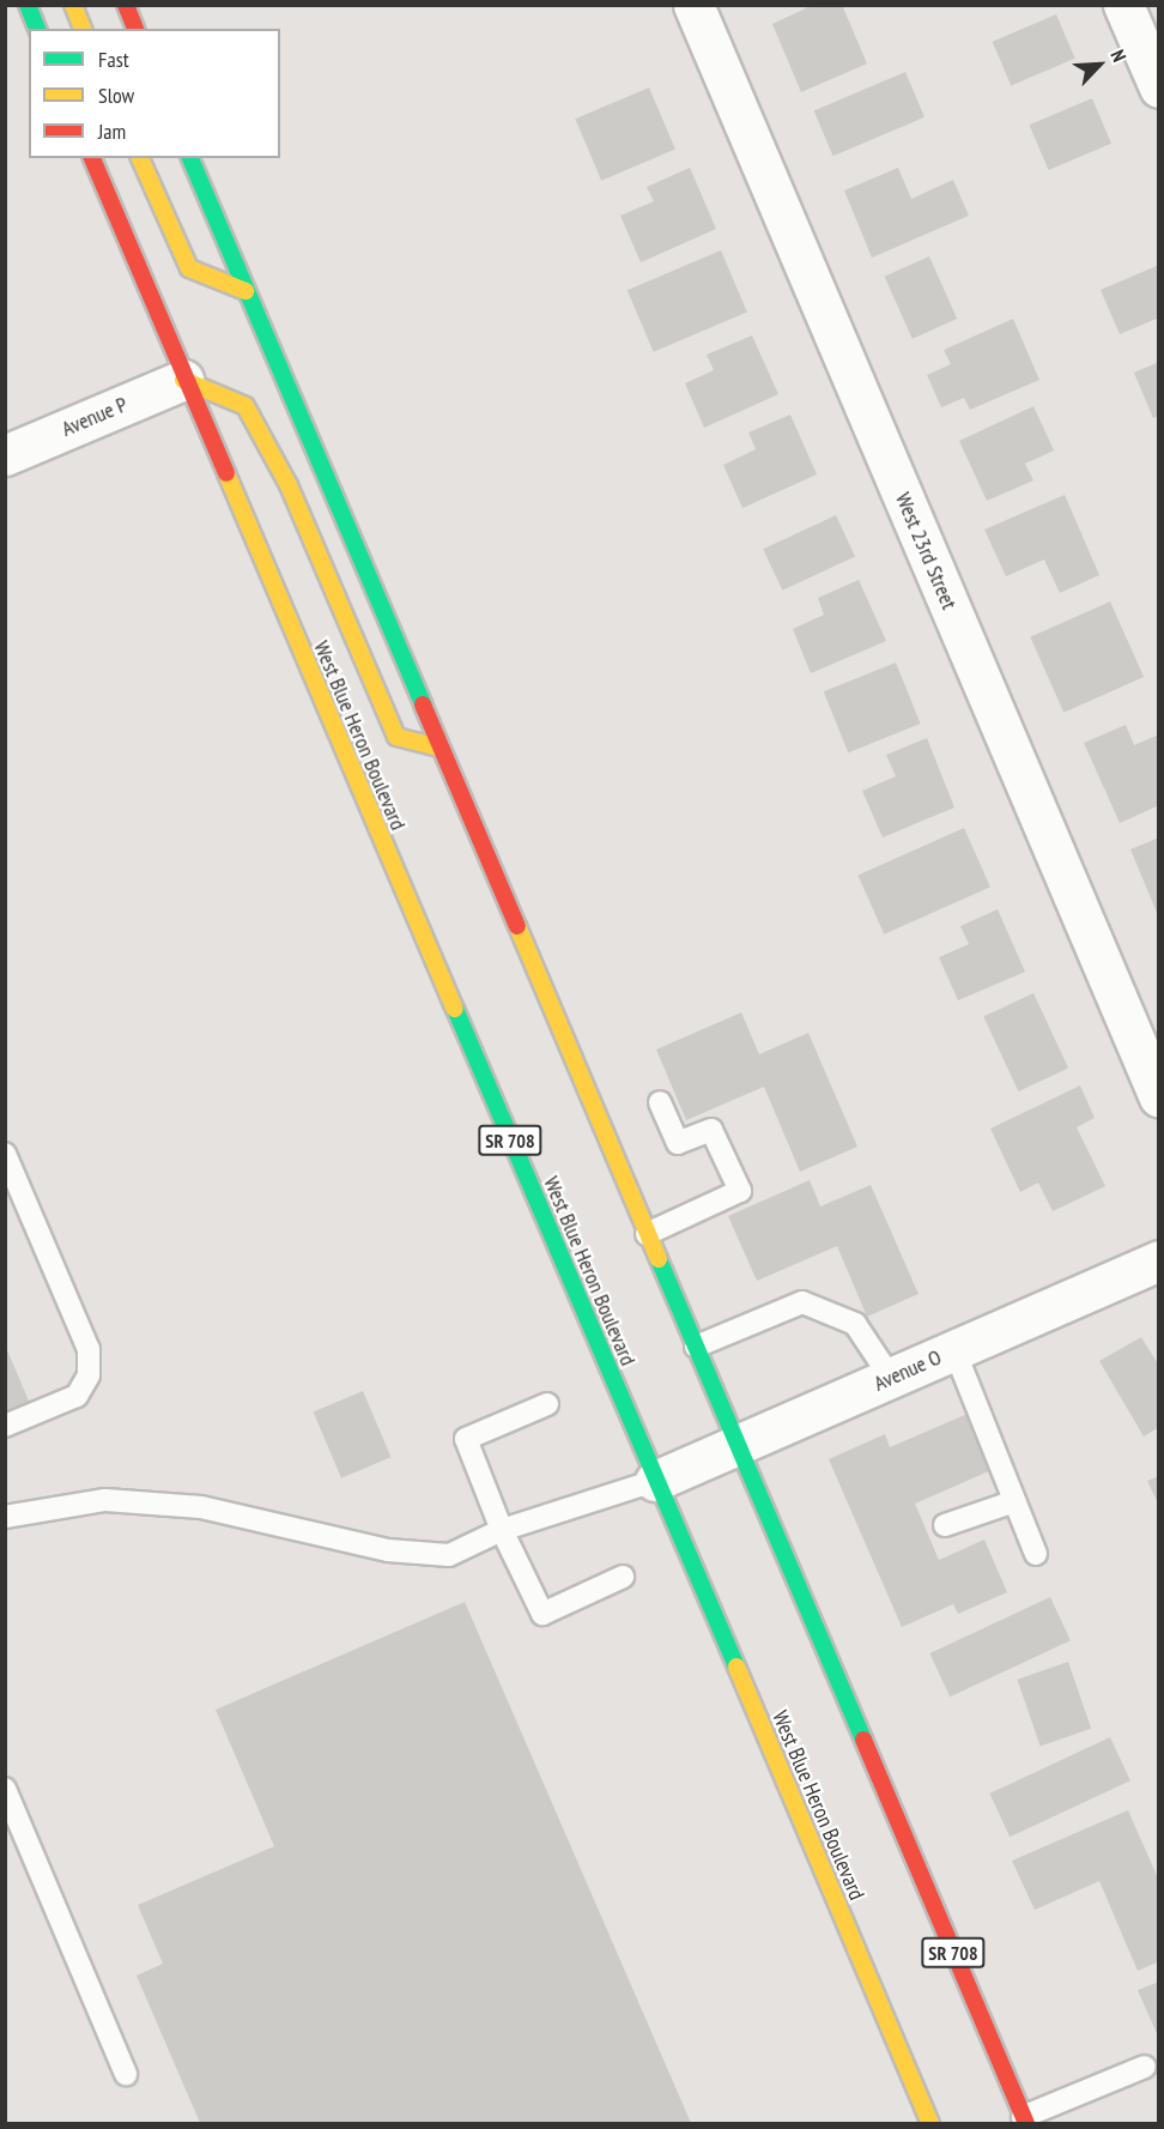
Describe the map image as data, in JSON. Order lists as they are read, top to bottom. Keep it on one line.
{"streets":{"main road":["West Blue Heron Boulevard","SR 708"],"street":["Avenue P","West 23rd Street","Avenue O"]},"crossings":[["Avenue P","West Blue Heron Boulevard"],["West Blue Heron Boulevard","Avenue O"],["SR 708","Avenue O"]],"legend":["Fast","Slow","Jam"],"north":"top right"}
